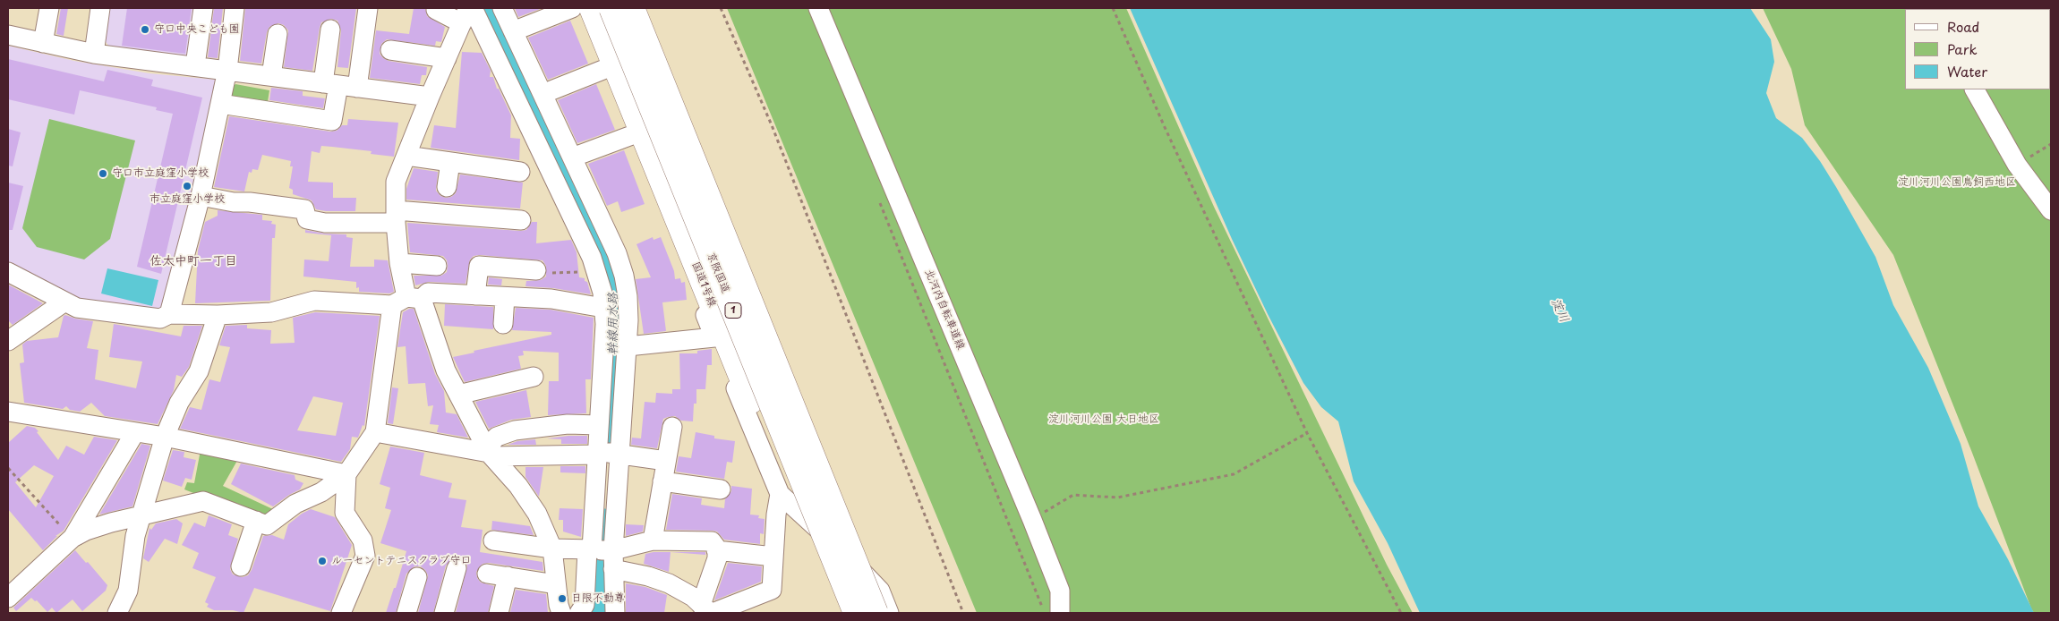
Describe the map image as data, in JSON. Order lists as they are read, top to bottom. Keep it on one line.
{"streets":{"highway":["京阪国道","国道1号線","1"],"street":["北河内自転車道線"]},"crossings":[["京阪国道","国道1号線"]],"districts":["佐太中町一丁目"],"water":["淀川","幹線用水路"],"parks":["淀川河川公園鳥飼西地区","淀川河川公園 大日地区"],"places":["守口中央こども園","守口市立庭窪小学校","市立庭窪小学校","ルーセントテニスクラブ守口","日限不動尊"],"legend":["Road","Park","Water"]}
